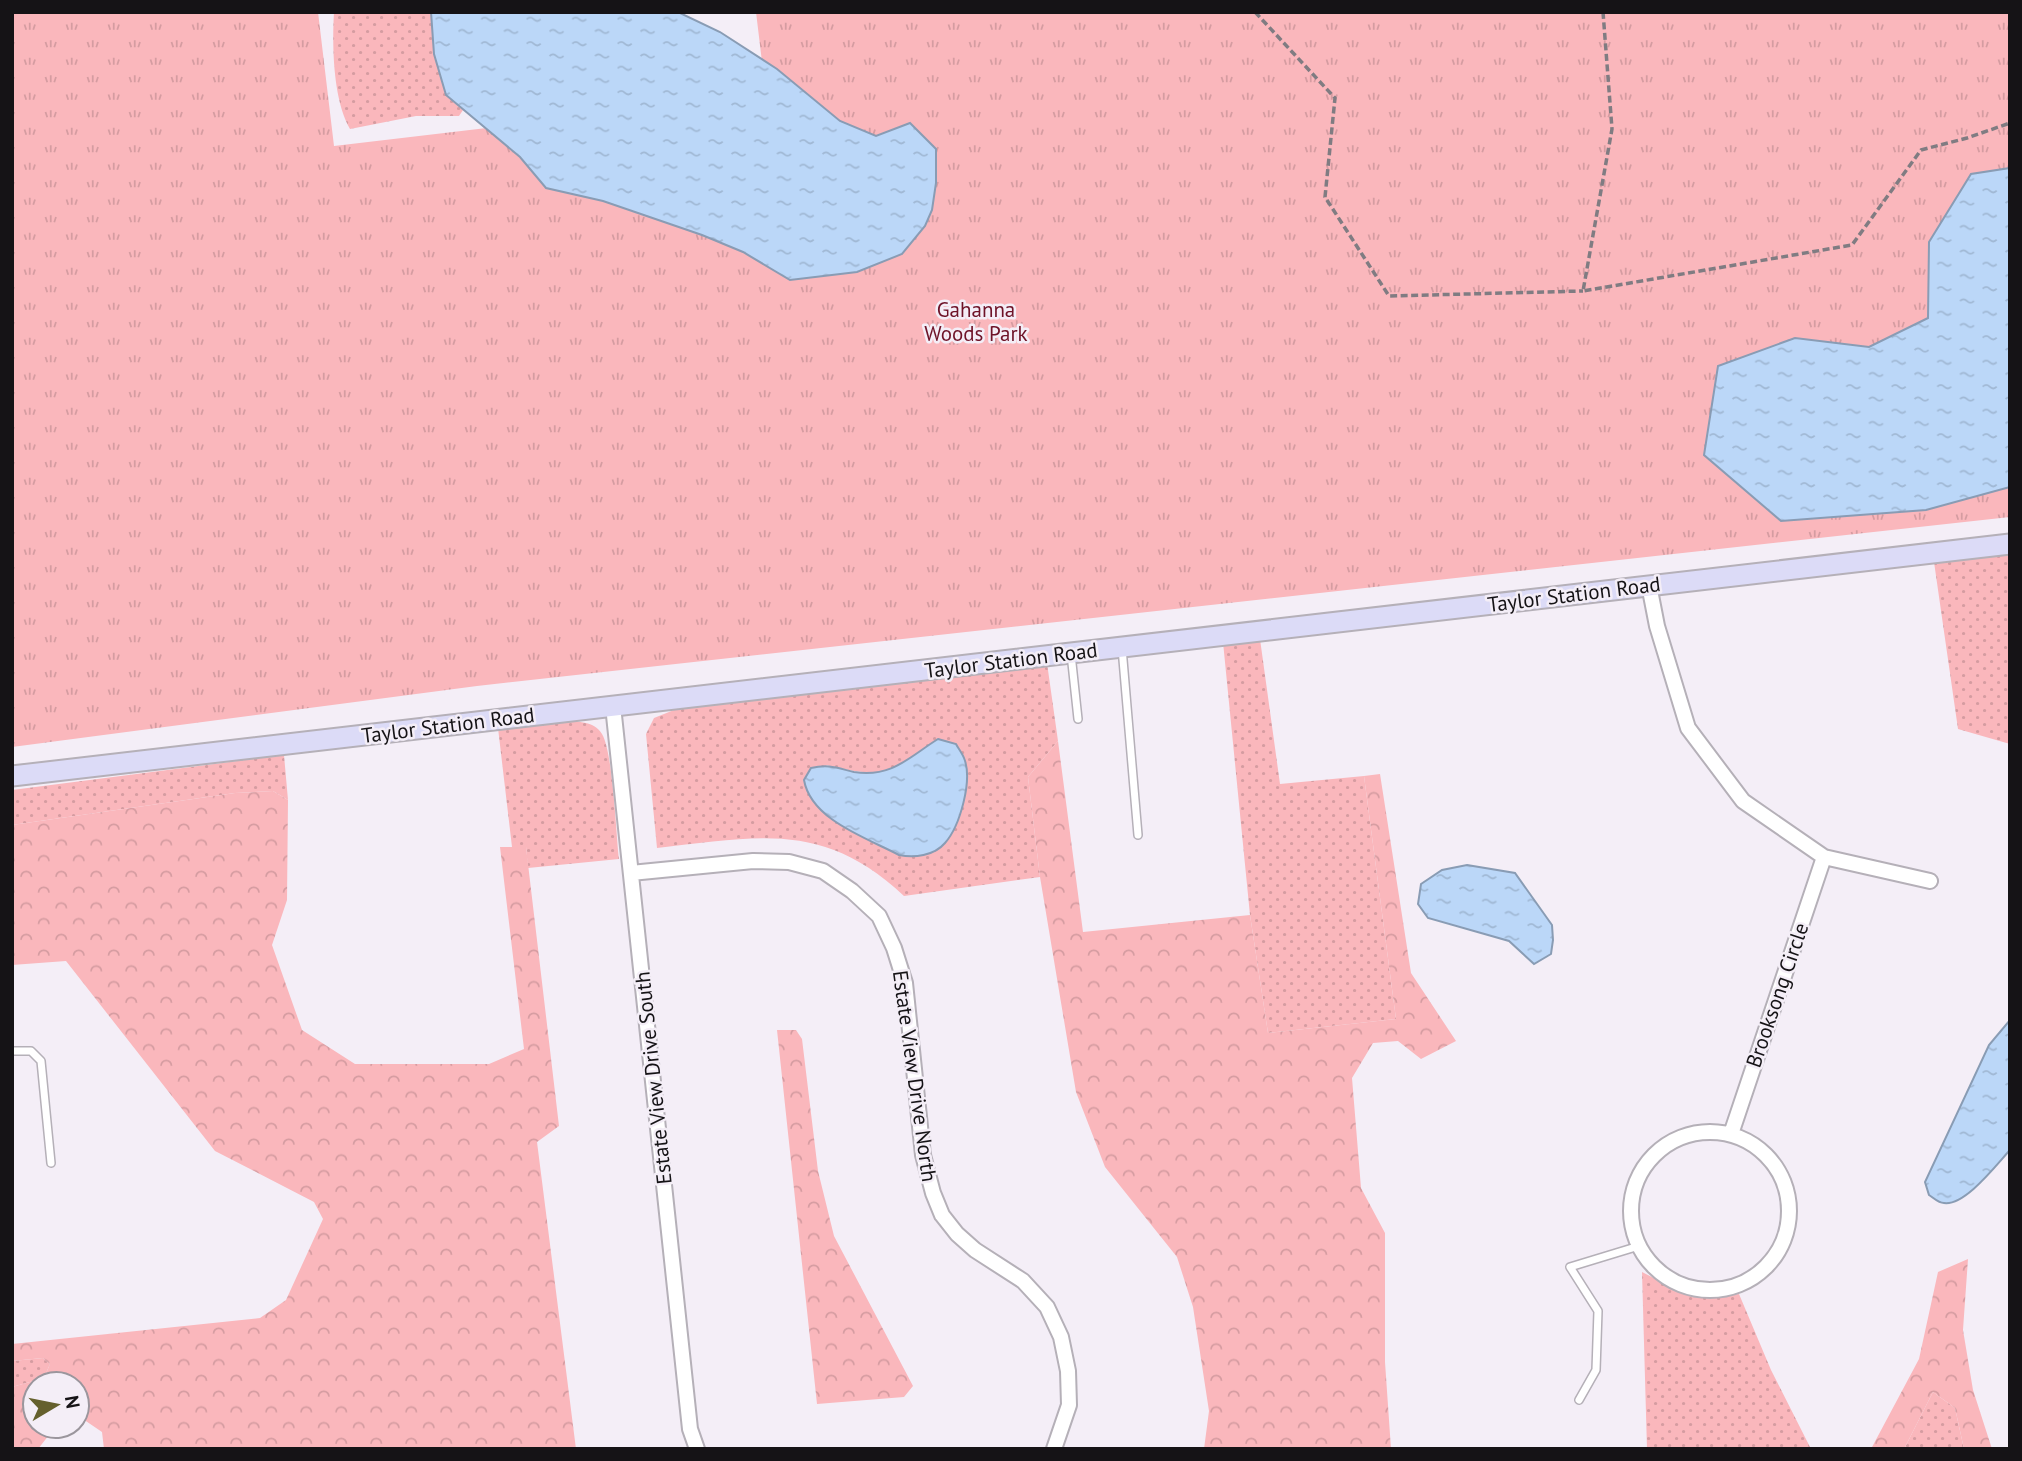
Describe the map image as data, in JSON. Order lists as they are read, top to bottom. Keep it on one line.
{"streets":{"main road":["Taylor Station Road"],"street":["Brooksong Circle","Estate View Drive North","Estate View Drive South"]},"crossings":[["Taylor Station Road","Estate View Drive South"],["Estate View Drive North","Estate View Drive South"]],"parks":["Gahanna Woods Park"],"north":"right"}
